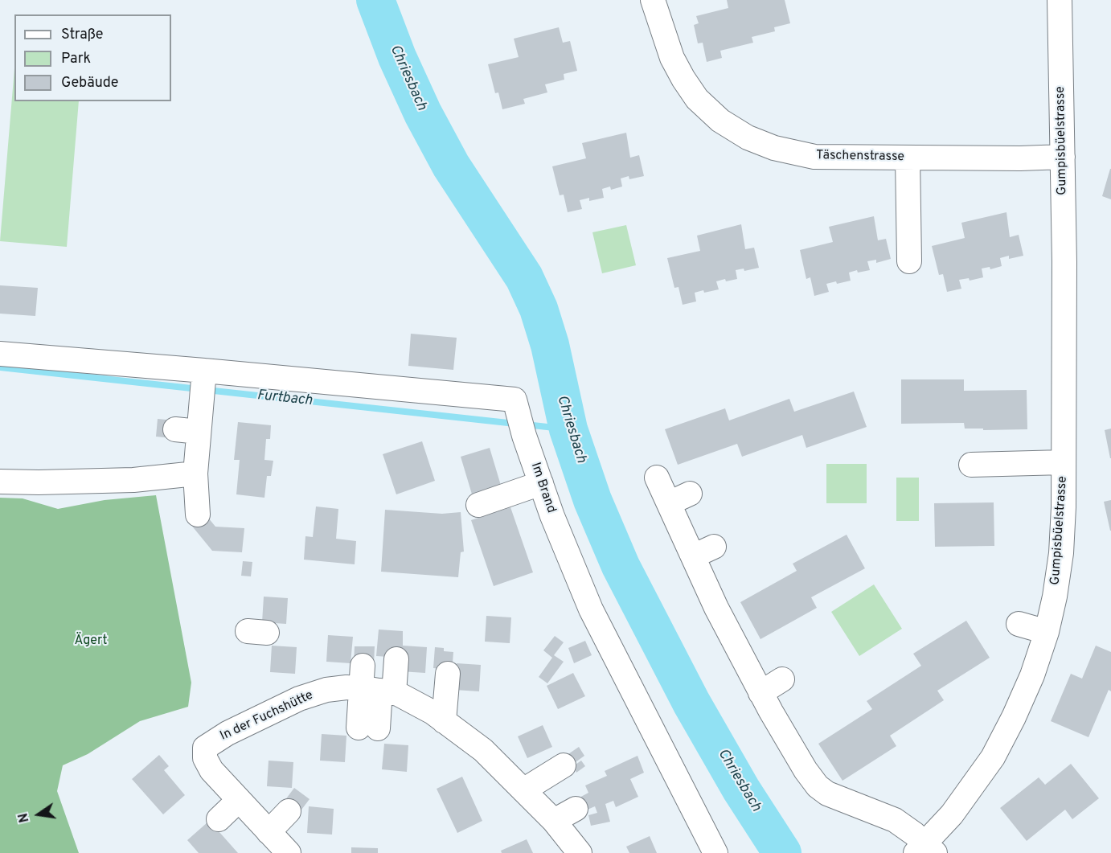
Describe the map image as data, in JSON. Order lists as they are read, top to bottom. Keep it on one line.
{"streets":{"street":["Gumpisbüelstrasse","Täschenstrasse","Im Brand","In der Fuchshütte"]},"crossings":[["Gumpisbüelstrasse","Täschenstrasse"]],"water":["Chriesbach","Furtbach"],"parks":["Ägert"],"legend":["Straße","Park","Gebäude"],"north":"left"}
